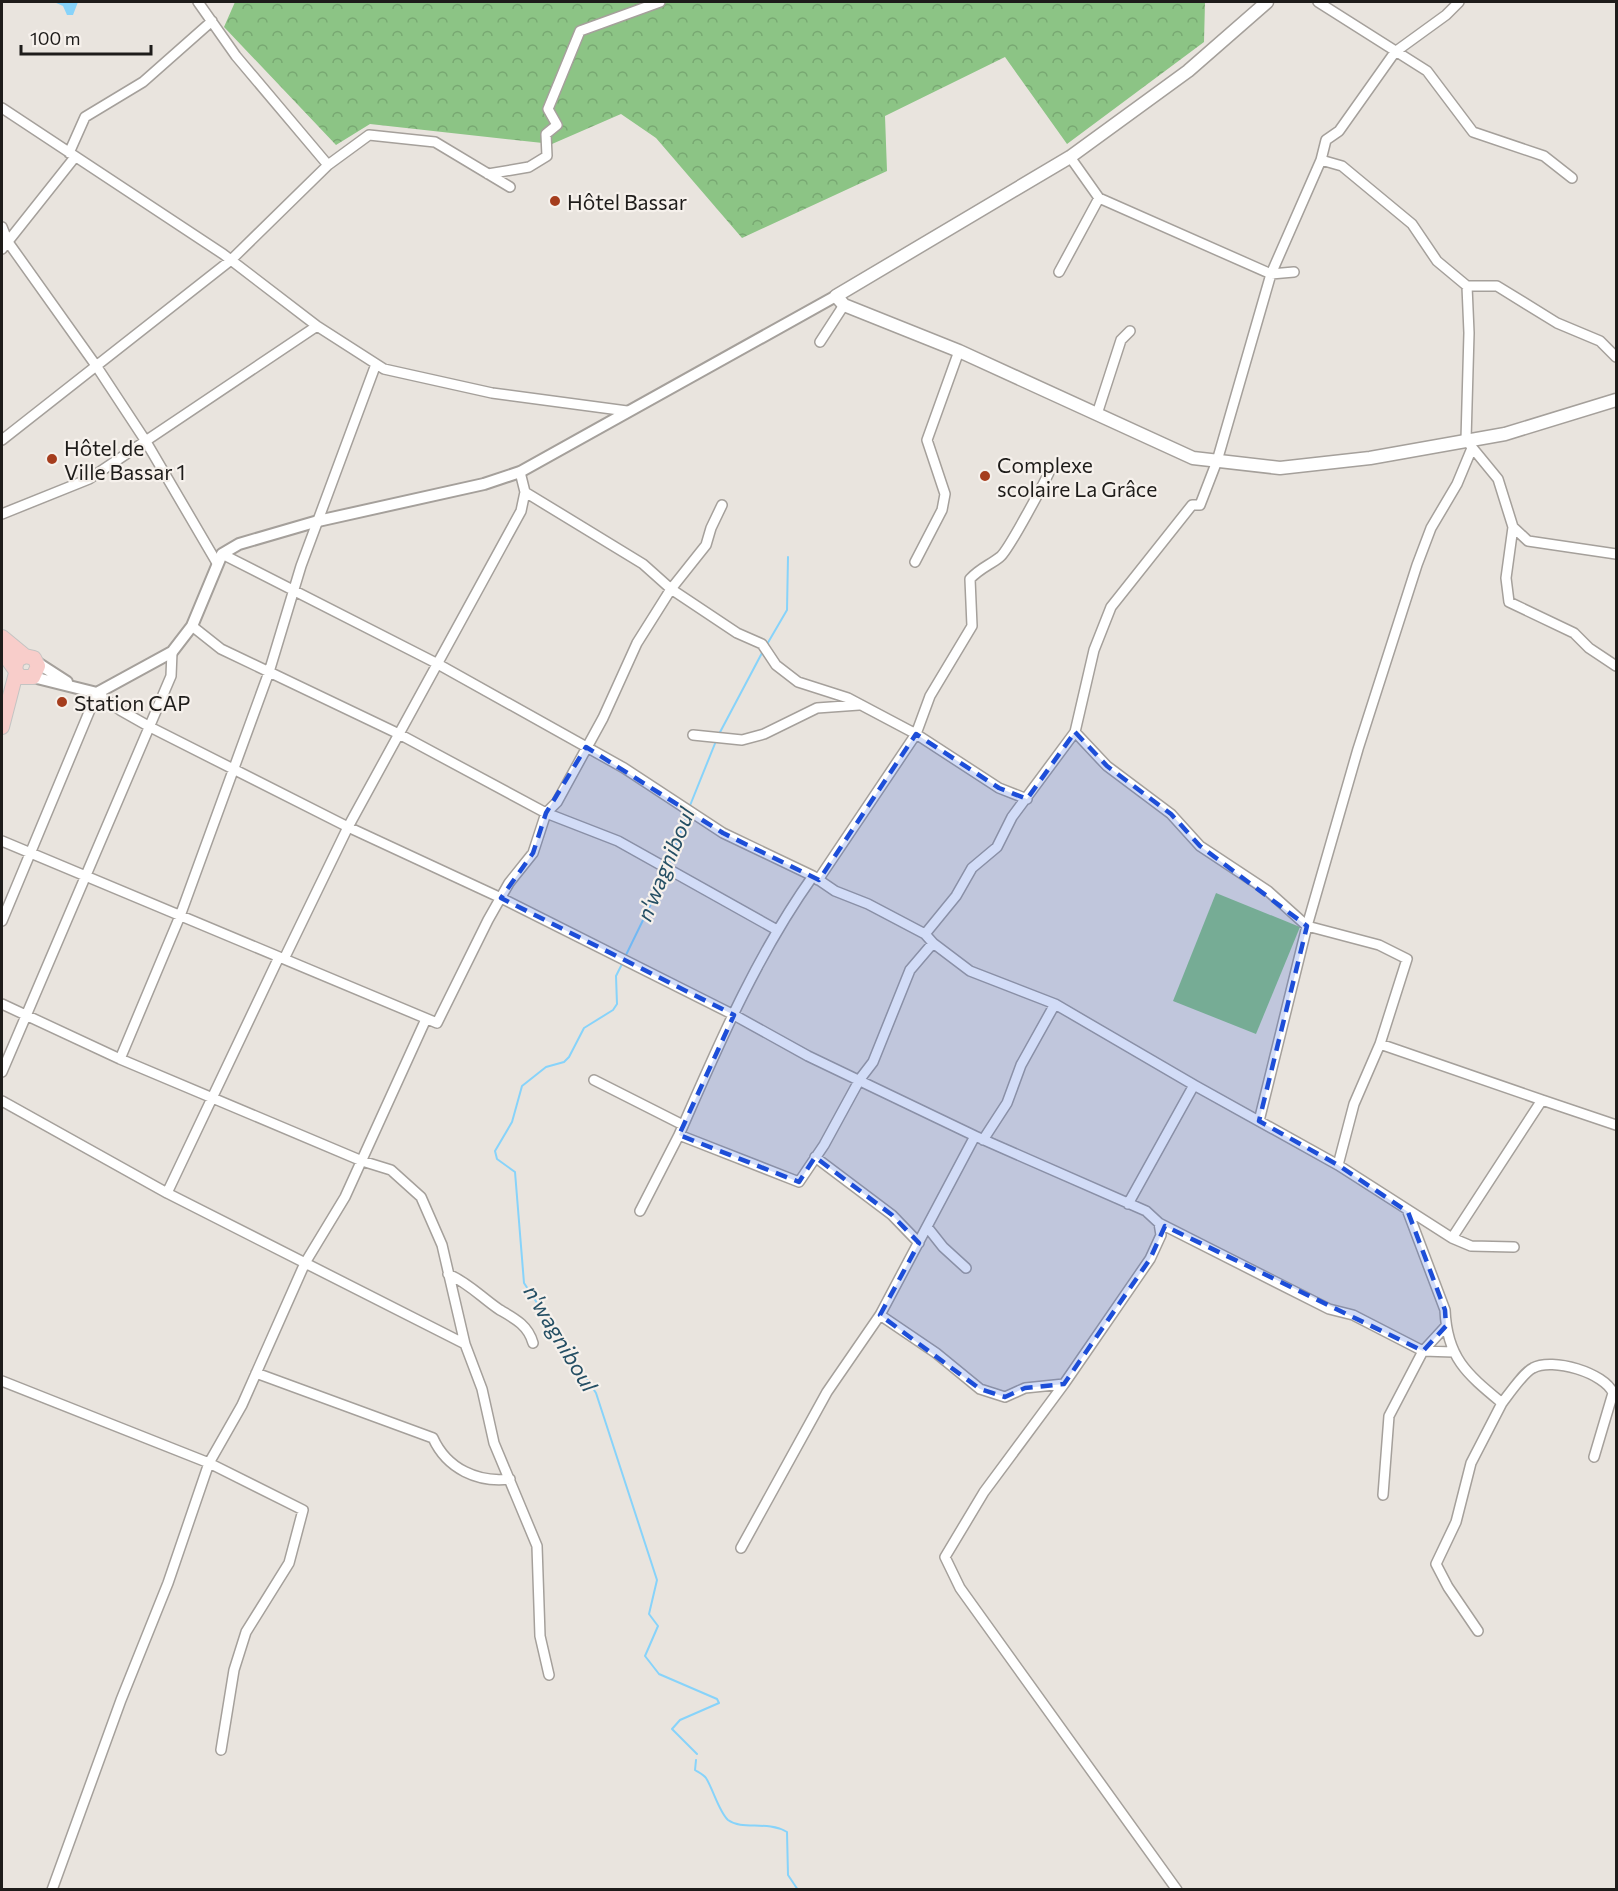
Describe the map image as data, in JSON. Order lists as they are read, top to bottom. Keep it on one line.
{"water":["n'wagniboul"],"places":["Hôtel Bassar","Hôtel de Ville Bassar 1","Complexe scolaire La Grâce","Station CAP"],"scale_bar":"100 m"}
